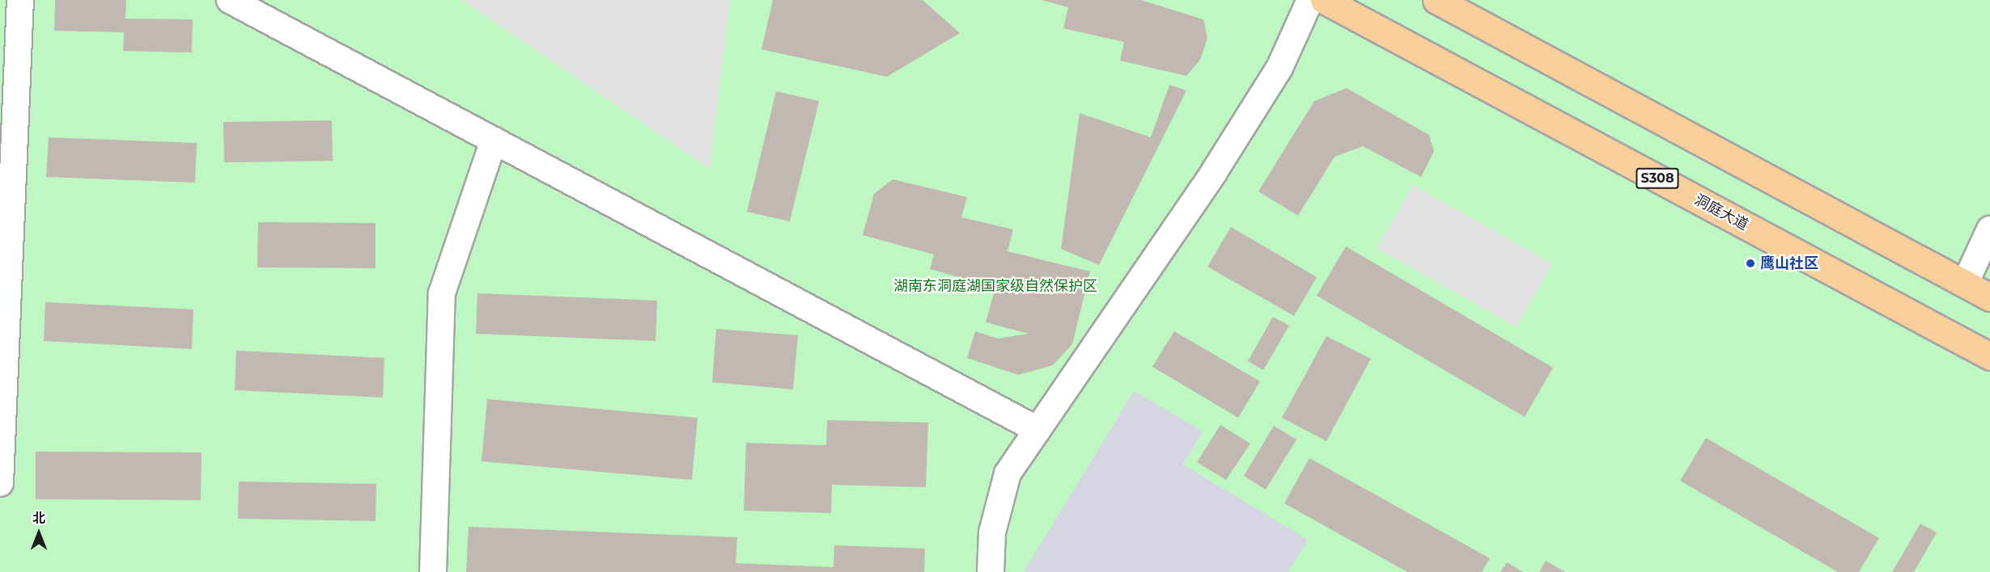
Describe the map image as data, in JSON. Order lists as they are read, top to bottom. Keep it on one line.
{"streets":{"main road":["S308","洞庭大道"]},"parks":["湖南东洞庭湖国家级自然保护区"],"places":["鹰山社区"],"north":"top"}
